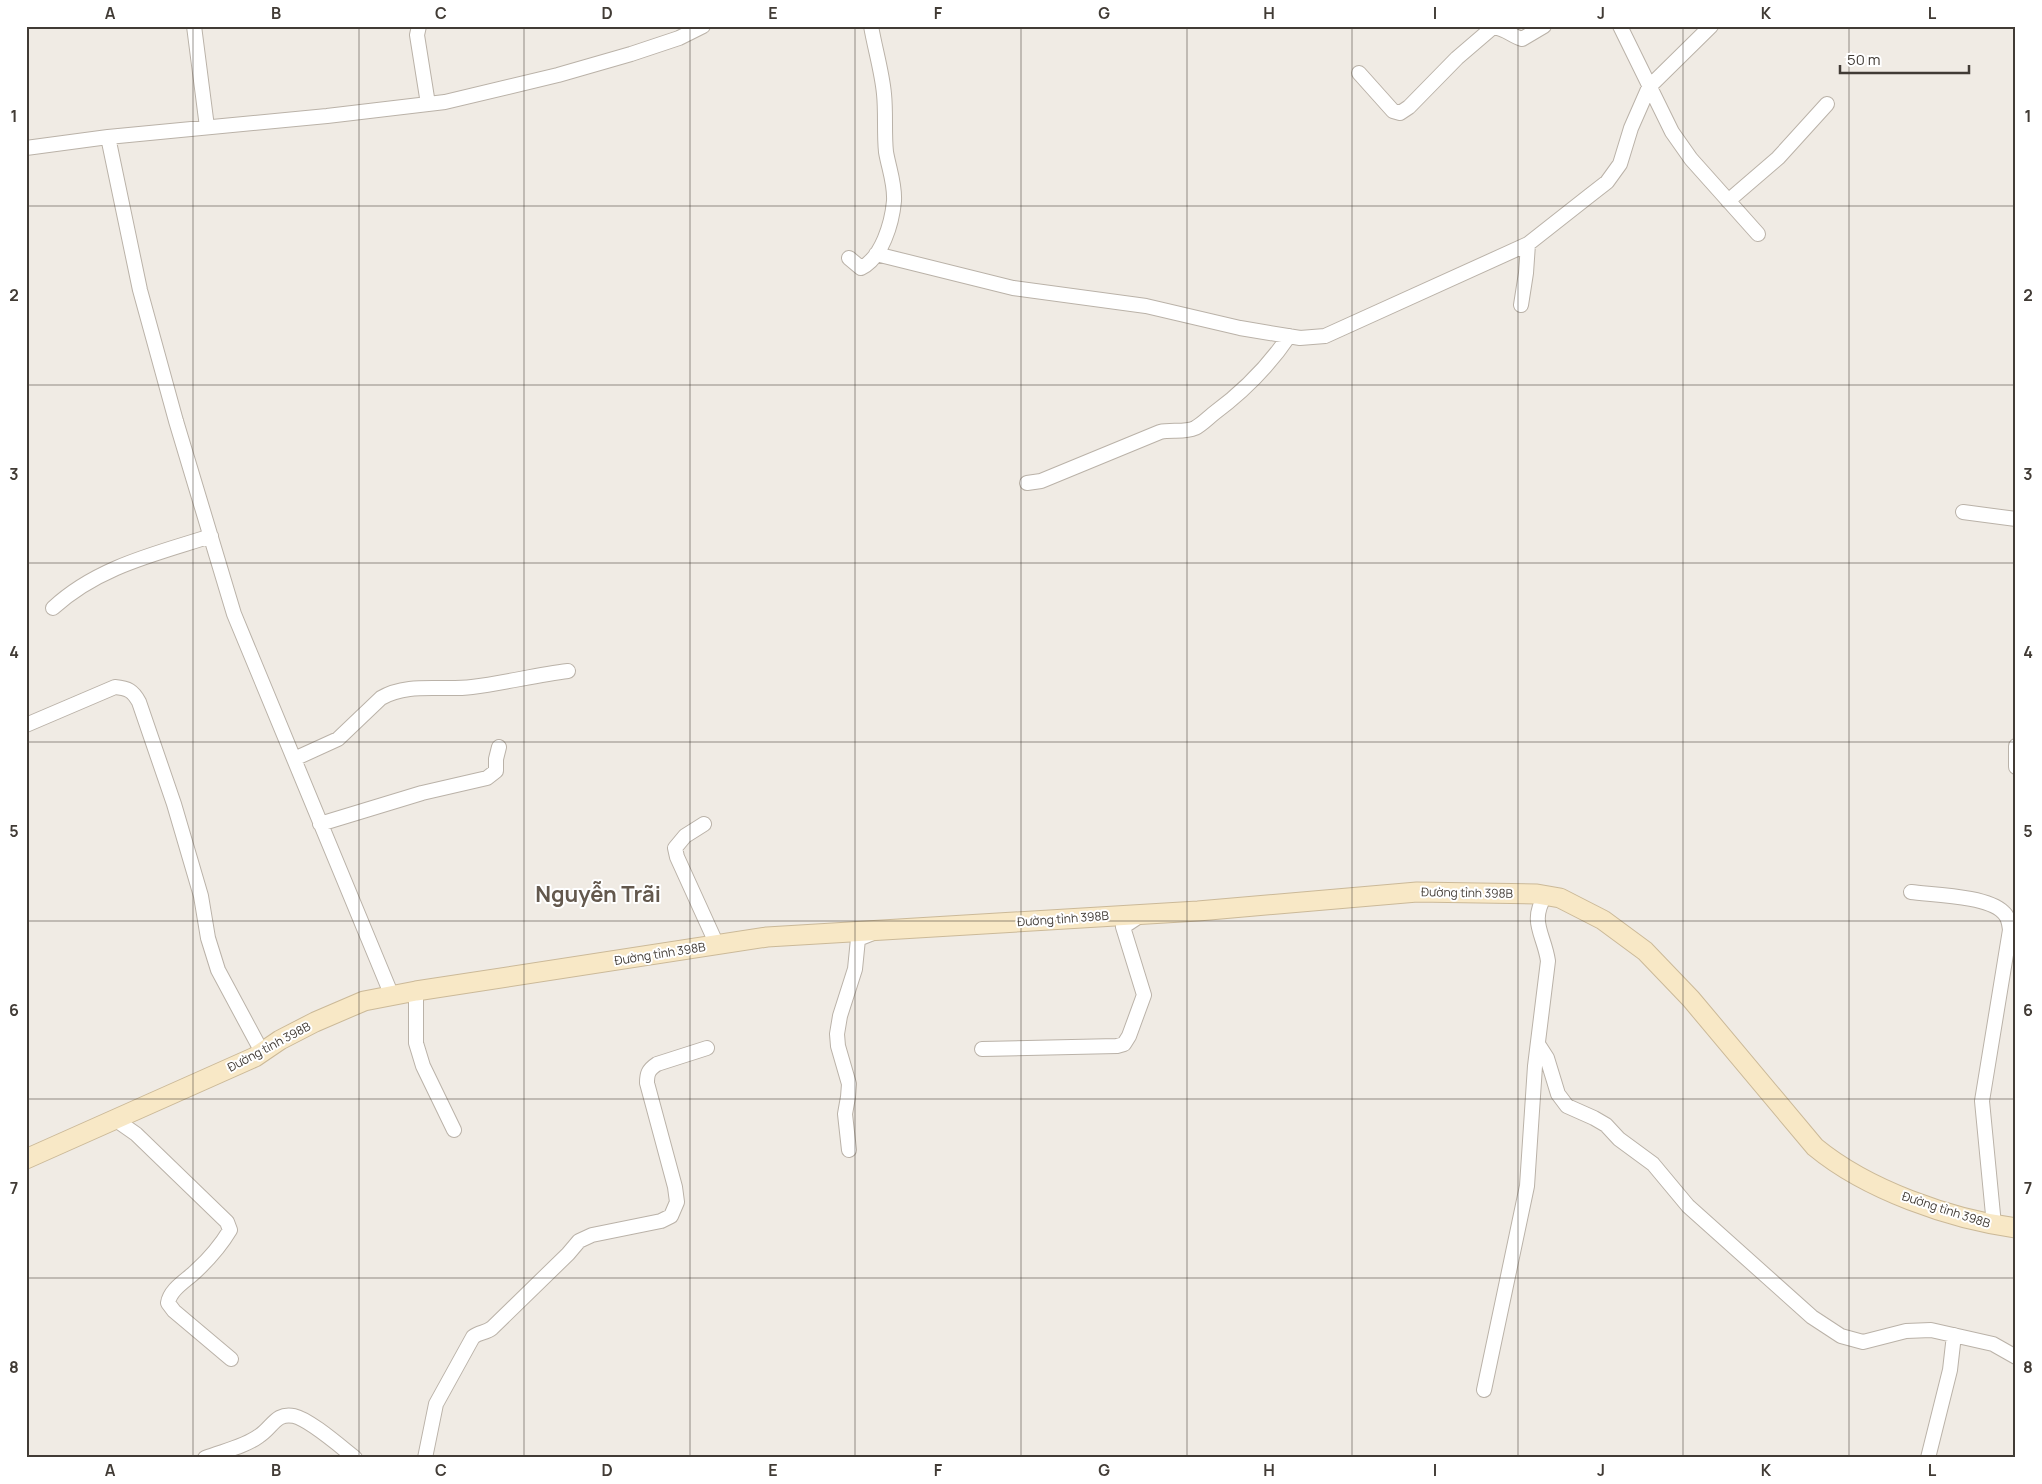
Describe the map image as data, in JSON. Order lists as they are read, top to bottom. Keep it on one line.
{"streets":{"main road":["Đường tỉnh 398B"]},"districts":["Nguyễn Trãi"],"scale_bar":"50 m","grid":{"columns":["A","B","C","D","E","F","G","H","I","J","K","L"],"rows":["1","2","3","4","5","6","7","8"]}}
